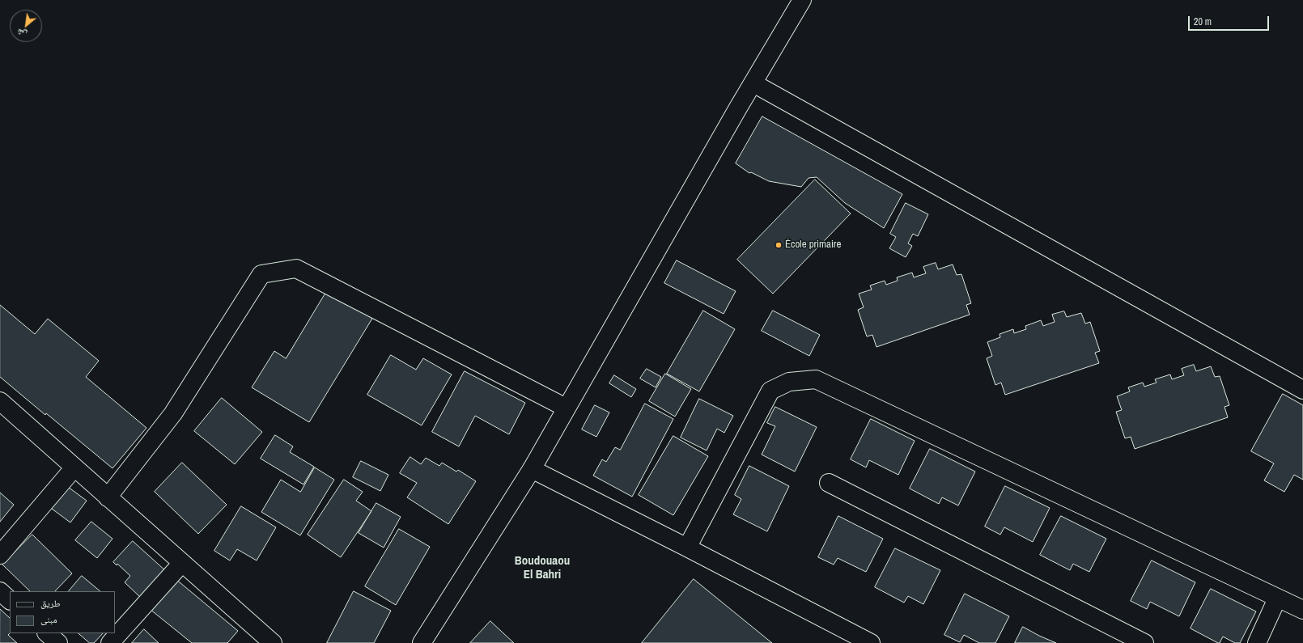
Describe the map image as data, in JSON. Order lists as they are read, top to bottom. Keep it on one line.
{"districts":["Boudouaou El Bahri"],"places":["École primaire"],"legend":["طريق","مبنى"],"scale_bar":"20 m","north":"bottom left"}
